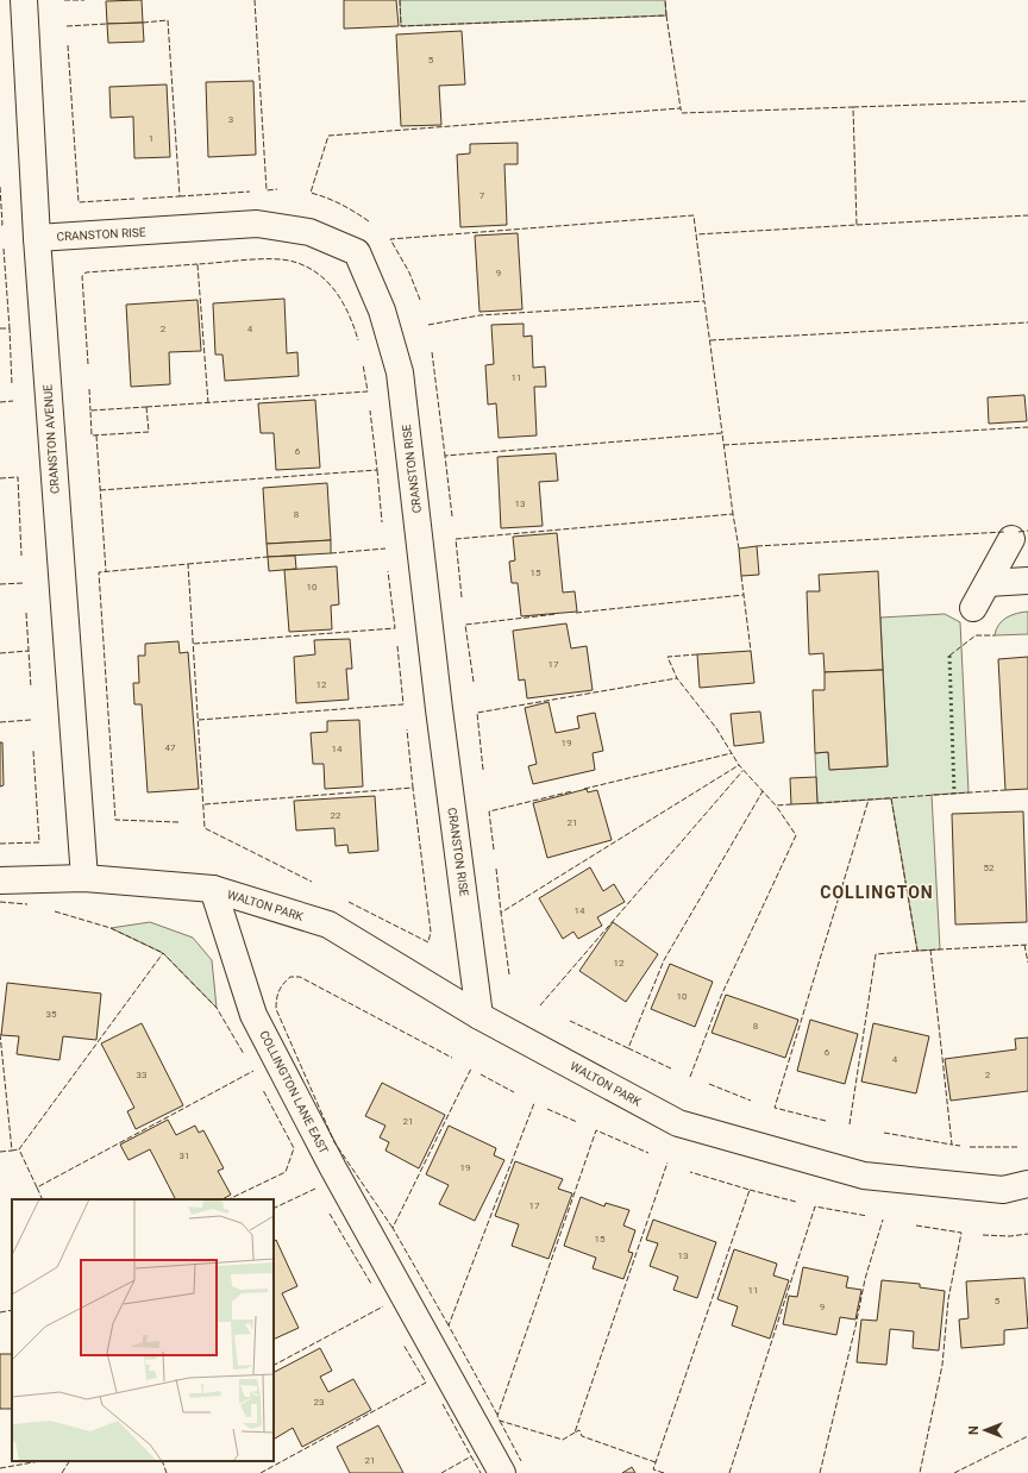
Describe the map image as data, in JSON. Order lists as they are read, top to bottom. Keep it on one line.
{"streets":{"street":["CRANSTON RISE","CRANSTON AVENUE","WALTON PARK","COLLINGTON LANE EAST"]},"crossings":[["CRANSTON RISE","CRANSTON AVENUE"],["CRANSTON RISE","WALTON PARK"],["WALTON PARK","COLLINGTON LANE EAST"]],"districts":["COLLINGTON"],"house_numbers":["5","3","1","7","9","2","4","11","6","13","8","15","10","17","12","19","47","14","22","21","52","14","12","10","35","8","6","4","33","2","21","31","19","17","15","13","11","5","9","23","21"],"north":"left"}
